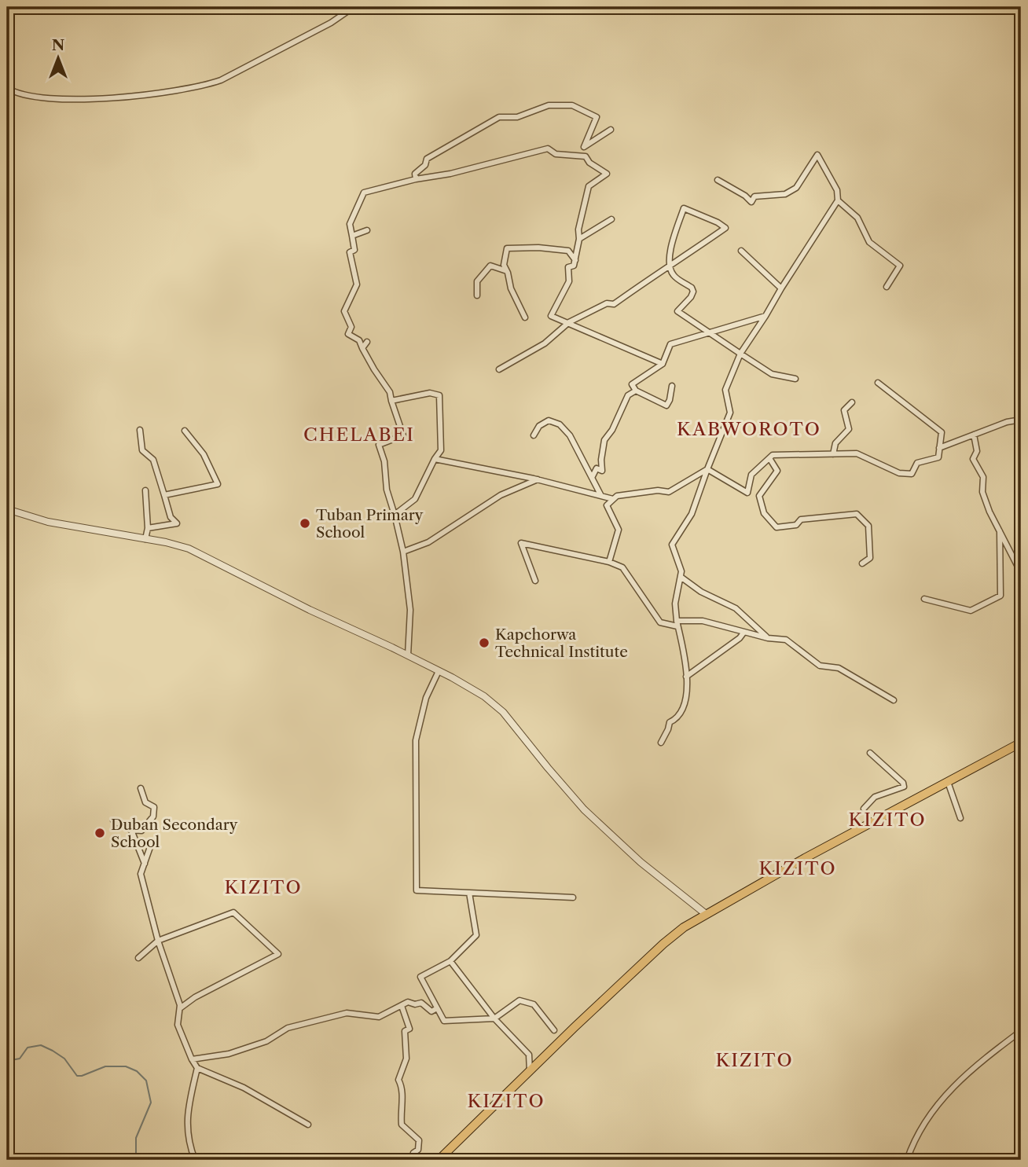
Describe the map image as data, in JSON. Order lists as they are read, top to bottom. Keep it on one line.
{"districts":["KABWOROTO","CHELABEI","KIZITO","KIZITO","KIZITO","KIZITO","KIZITO"],"places":["Tuban Primary School","Kapchorwa Technical Institute","Duban Secondary School"],"north":"top"}
